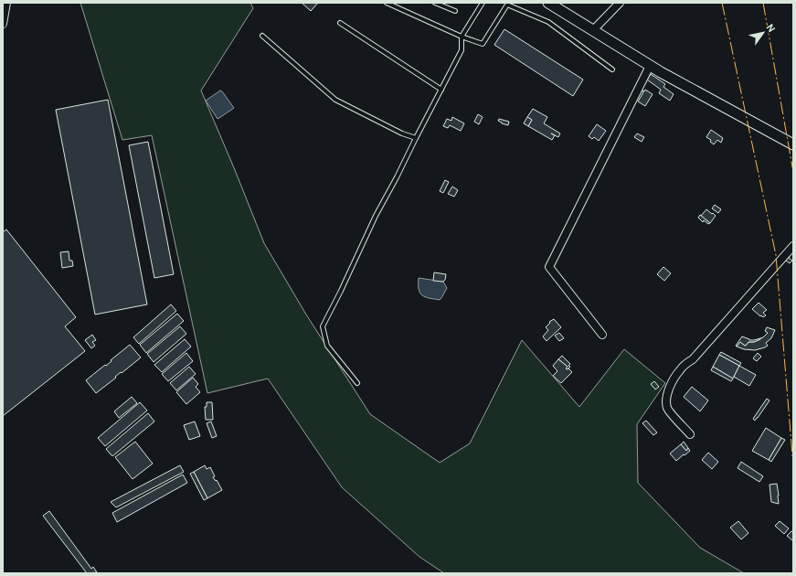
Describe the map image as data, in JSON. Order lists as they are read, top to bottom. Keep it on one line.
{"north":"top right"}
